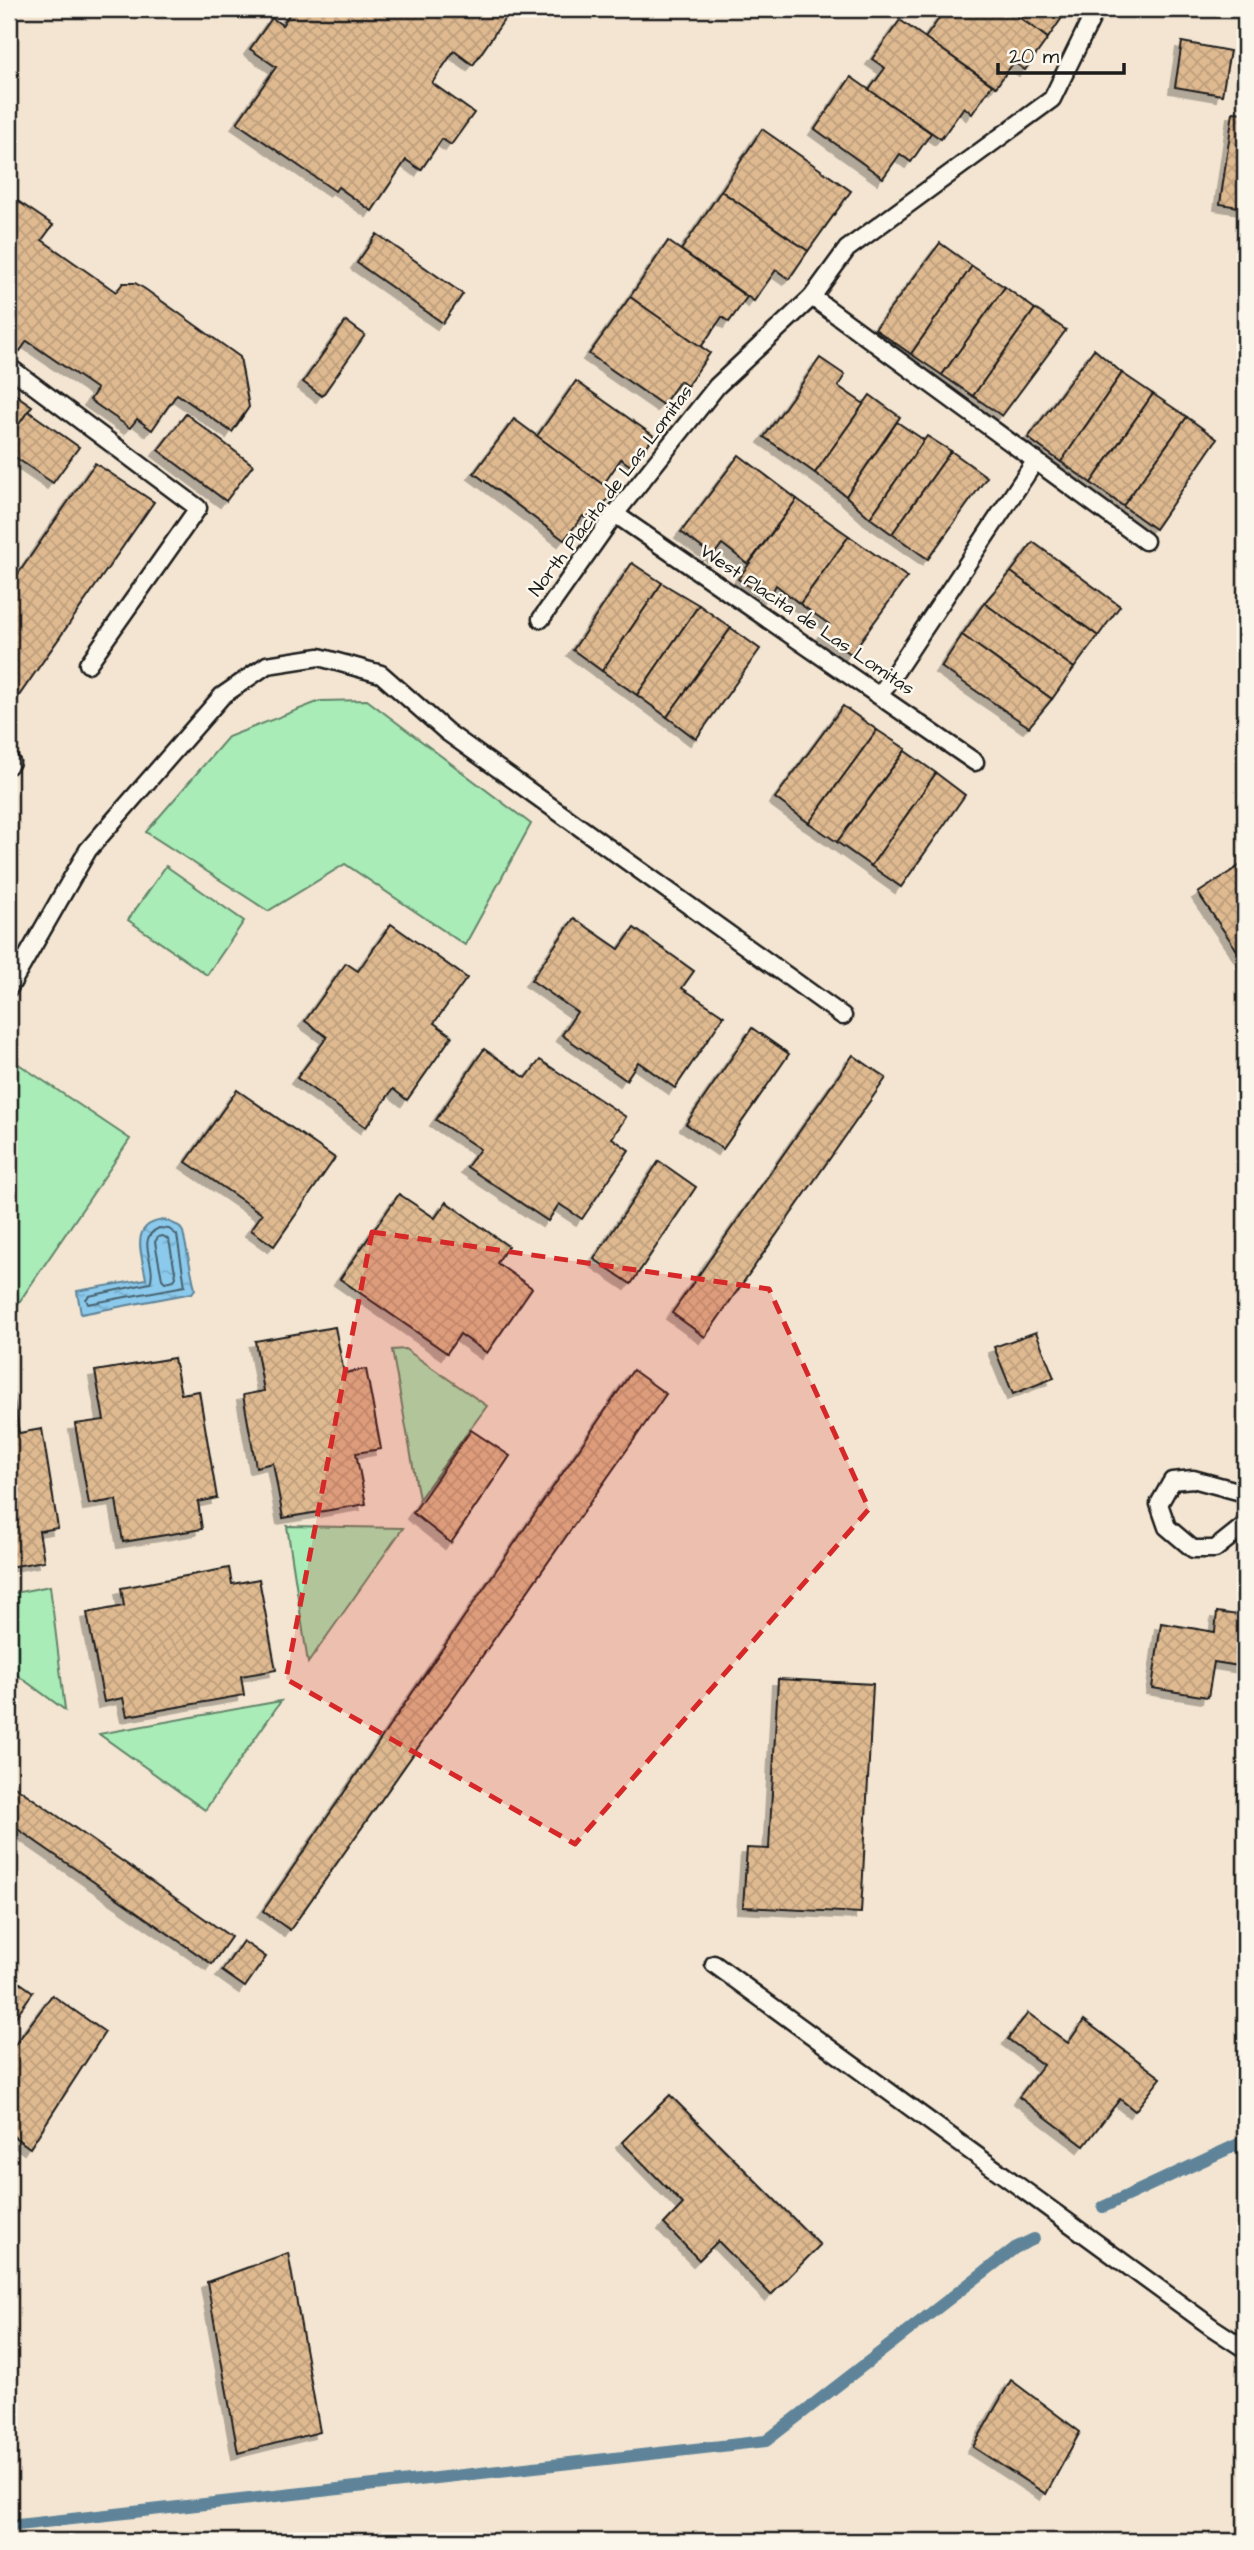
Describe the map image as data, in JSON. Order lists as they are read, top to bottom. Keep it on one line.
{"streets":{"lane":["North Placita de Las Lomitas","West Placita de Las Lomitas"]},"crossings":[["North Placita de Las Lomitas","West Placita de Las Lomitas"]],"scale_bar":"20 m"}
